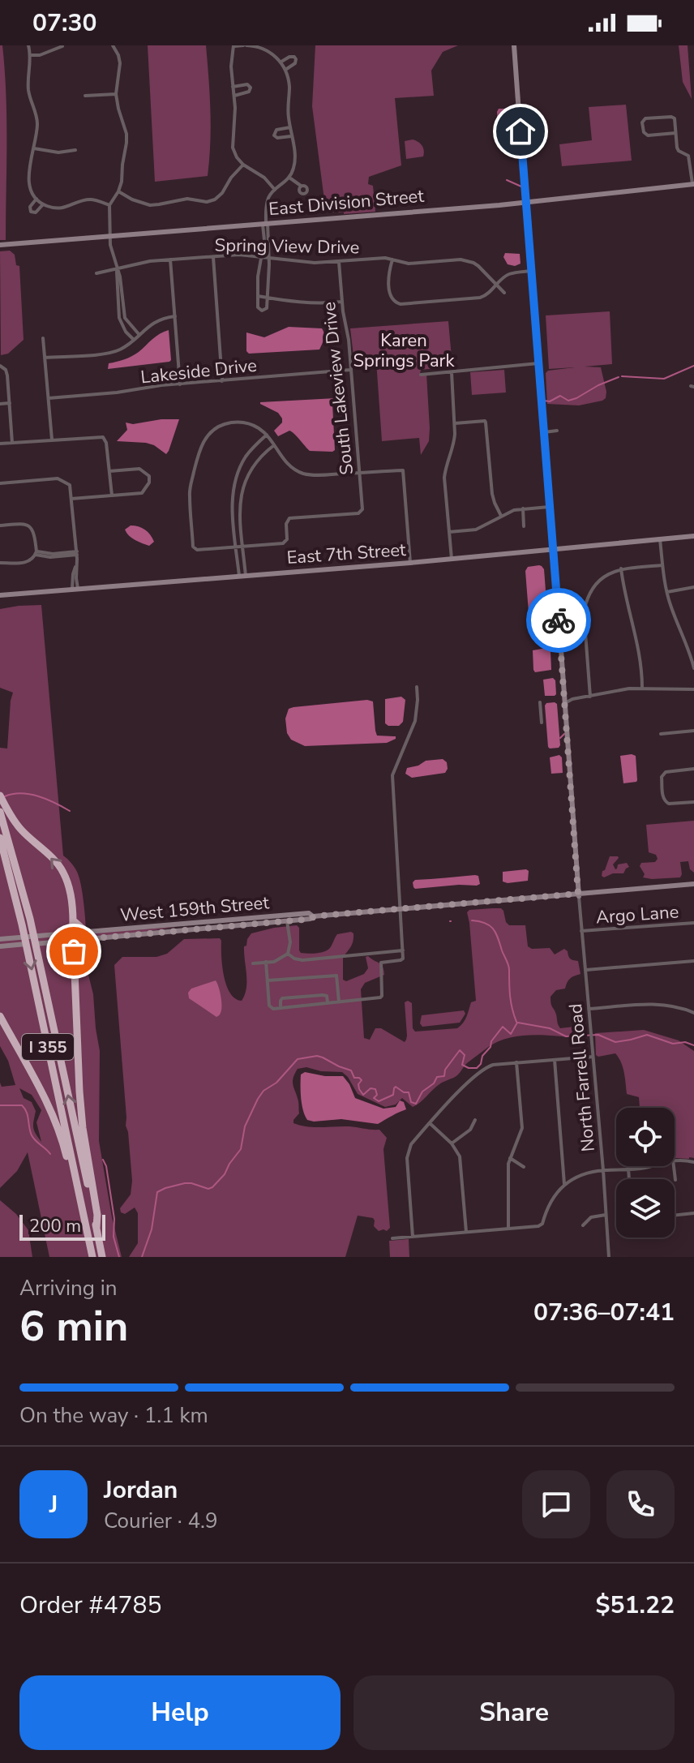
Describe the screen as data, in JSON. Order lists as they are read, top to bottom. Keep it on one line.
{"streets":{"highway":["I 355"],"street":["East Division Street","Spring View Drive","Lakeside Drive","South Lakeview Drive","East 7th Street","West 159th Street","Argo Lane","North Farrell Road"]},"crossings":[["Spring View Drive","South Lakeview Drive"],["Lakeside Drive","South Lakeview Drive"],["West 159th Street","North Farrell Road"],["Argo Lane","North Farrell Road"]],"parks":["Karen Springs Park"],"scale_bar":"200 m","page":{"status":"07:30","scale":"200 m","heading":["6 min","Arriving in","07:36–07:41"],"panel":["Jordan","Courier · 4.9","Order #4785","$51.22"],"bar":"On the way · 1.1 km","round":"J","buttons":["Help","Share"]}}
